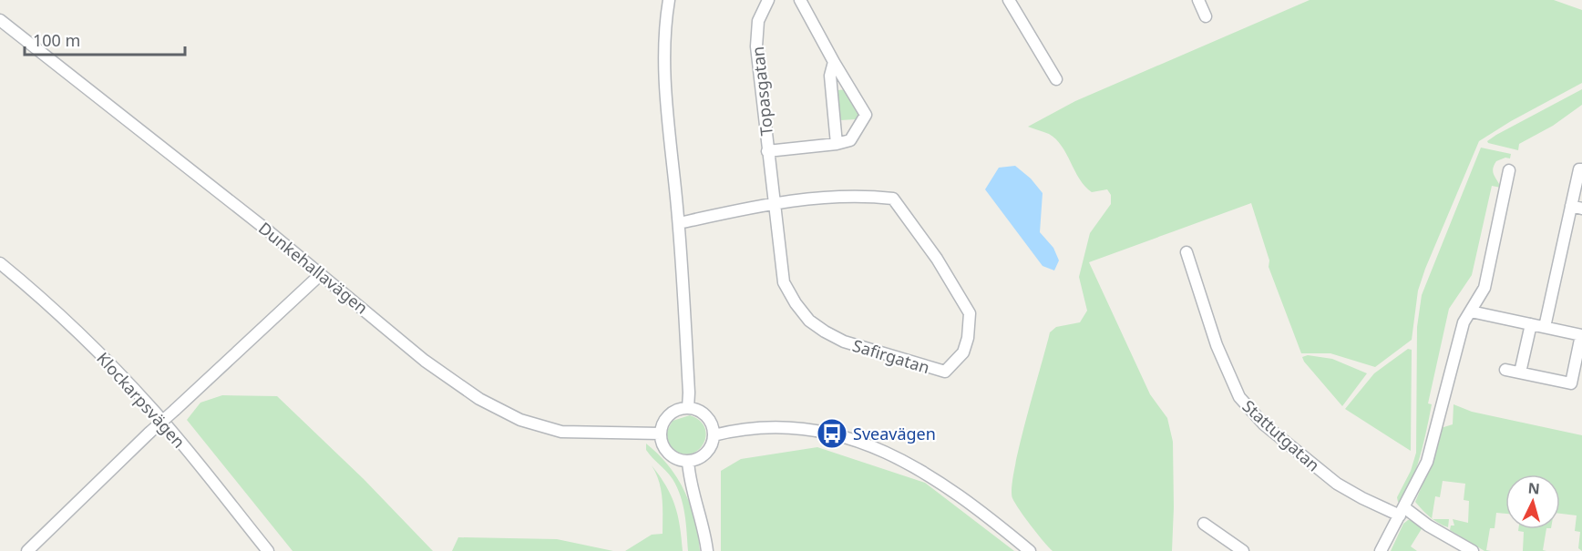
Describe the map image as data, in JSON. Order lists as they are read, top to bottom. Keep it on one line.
{"streets":{"street":["Topasgatan","Dunkehallavägen","Safirgatan","Klockarpsvägen","Stattutgatan"]},"crossings":[["Topasgatan","Safirgatan"]],"places":{"bus stop":["Sveavägen"]},"scale_bar":"100 m","north":"top"}
